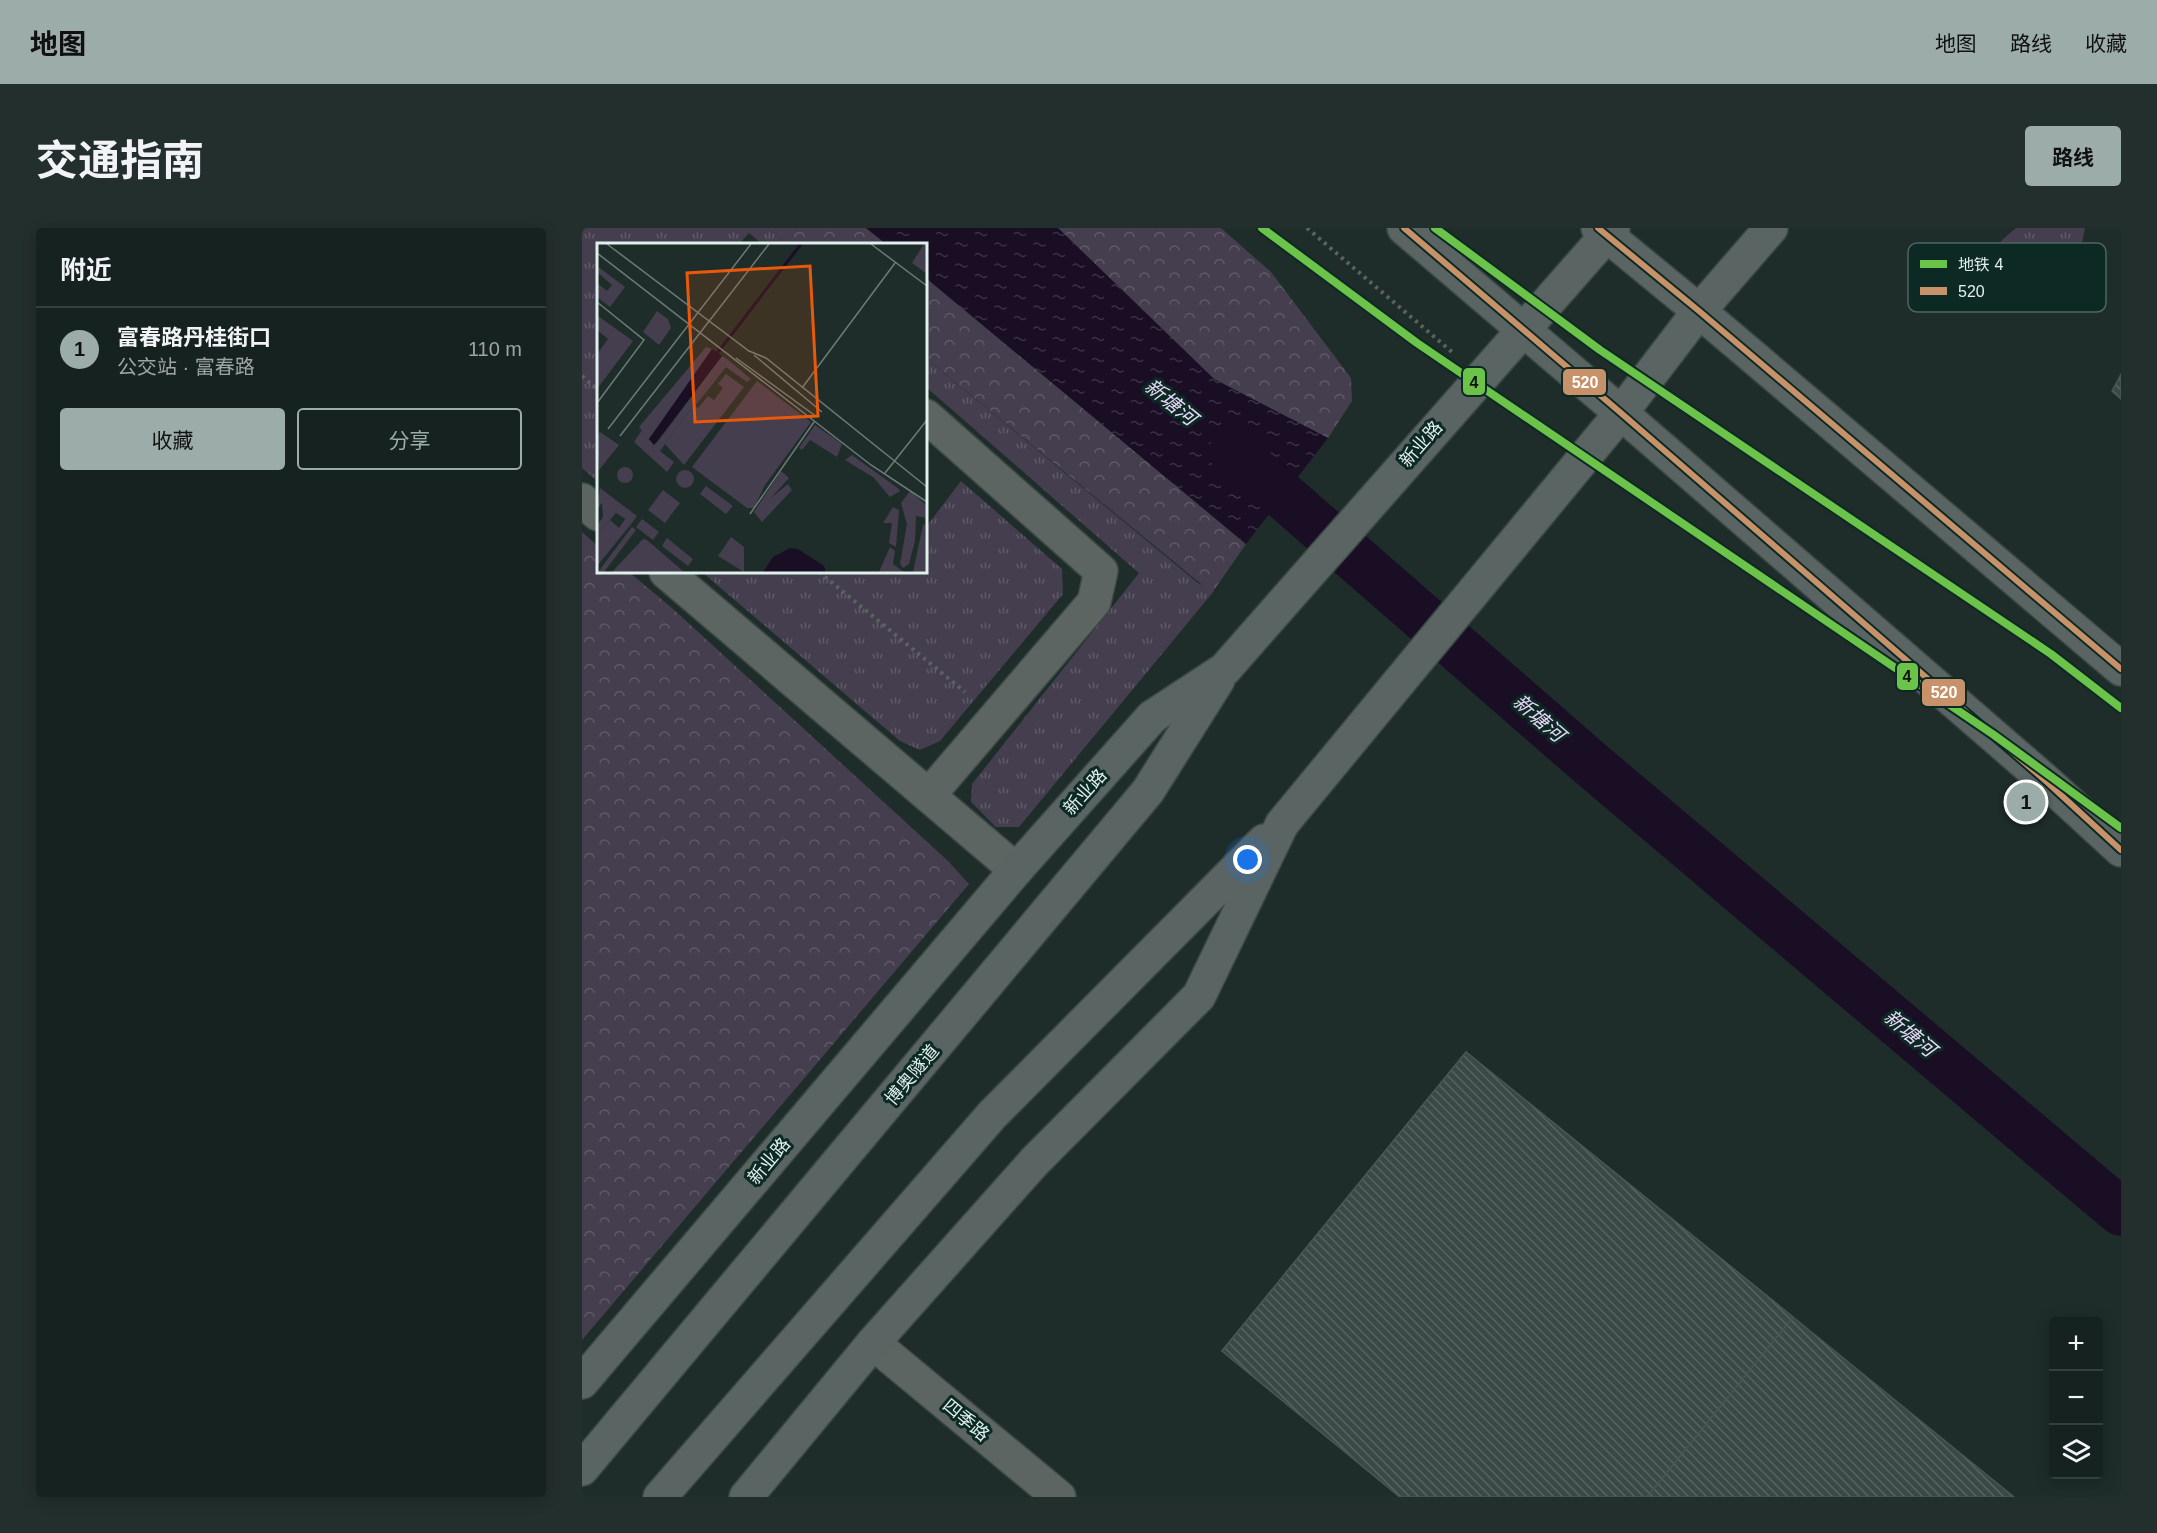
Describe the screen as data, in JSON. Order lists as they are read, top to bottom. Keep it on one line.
{"streets":{"main road":["新业路","博奥隧道"],"street":["四季路"]},"crossings":[["新业路","博奥隧道"]],"water":["新塘河"],"lines":["metro line 4","transit line 520"],"legend":["地铁 4","520"],"page":{"header":"地图","nav":["地图","路线","收藏"],"title":"交通指南","buttons":["路线",["收藏","分享"]],"heading":"附近","list":[{"mark":"1","name":"富春路丹桂街口","note":"公交站 · 富春路","value":"110 m"}],"pins":"1","map_buttons":["+","−"]}}
